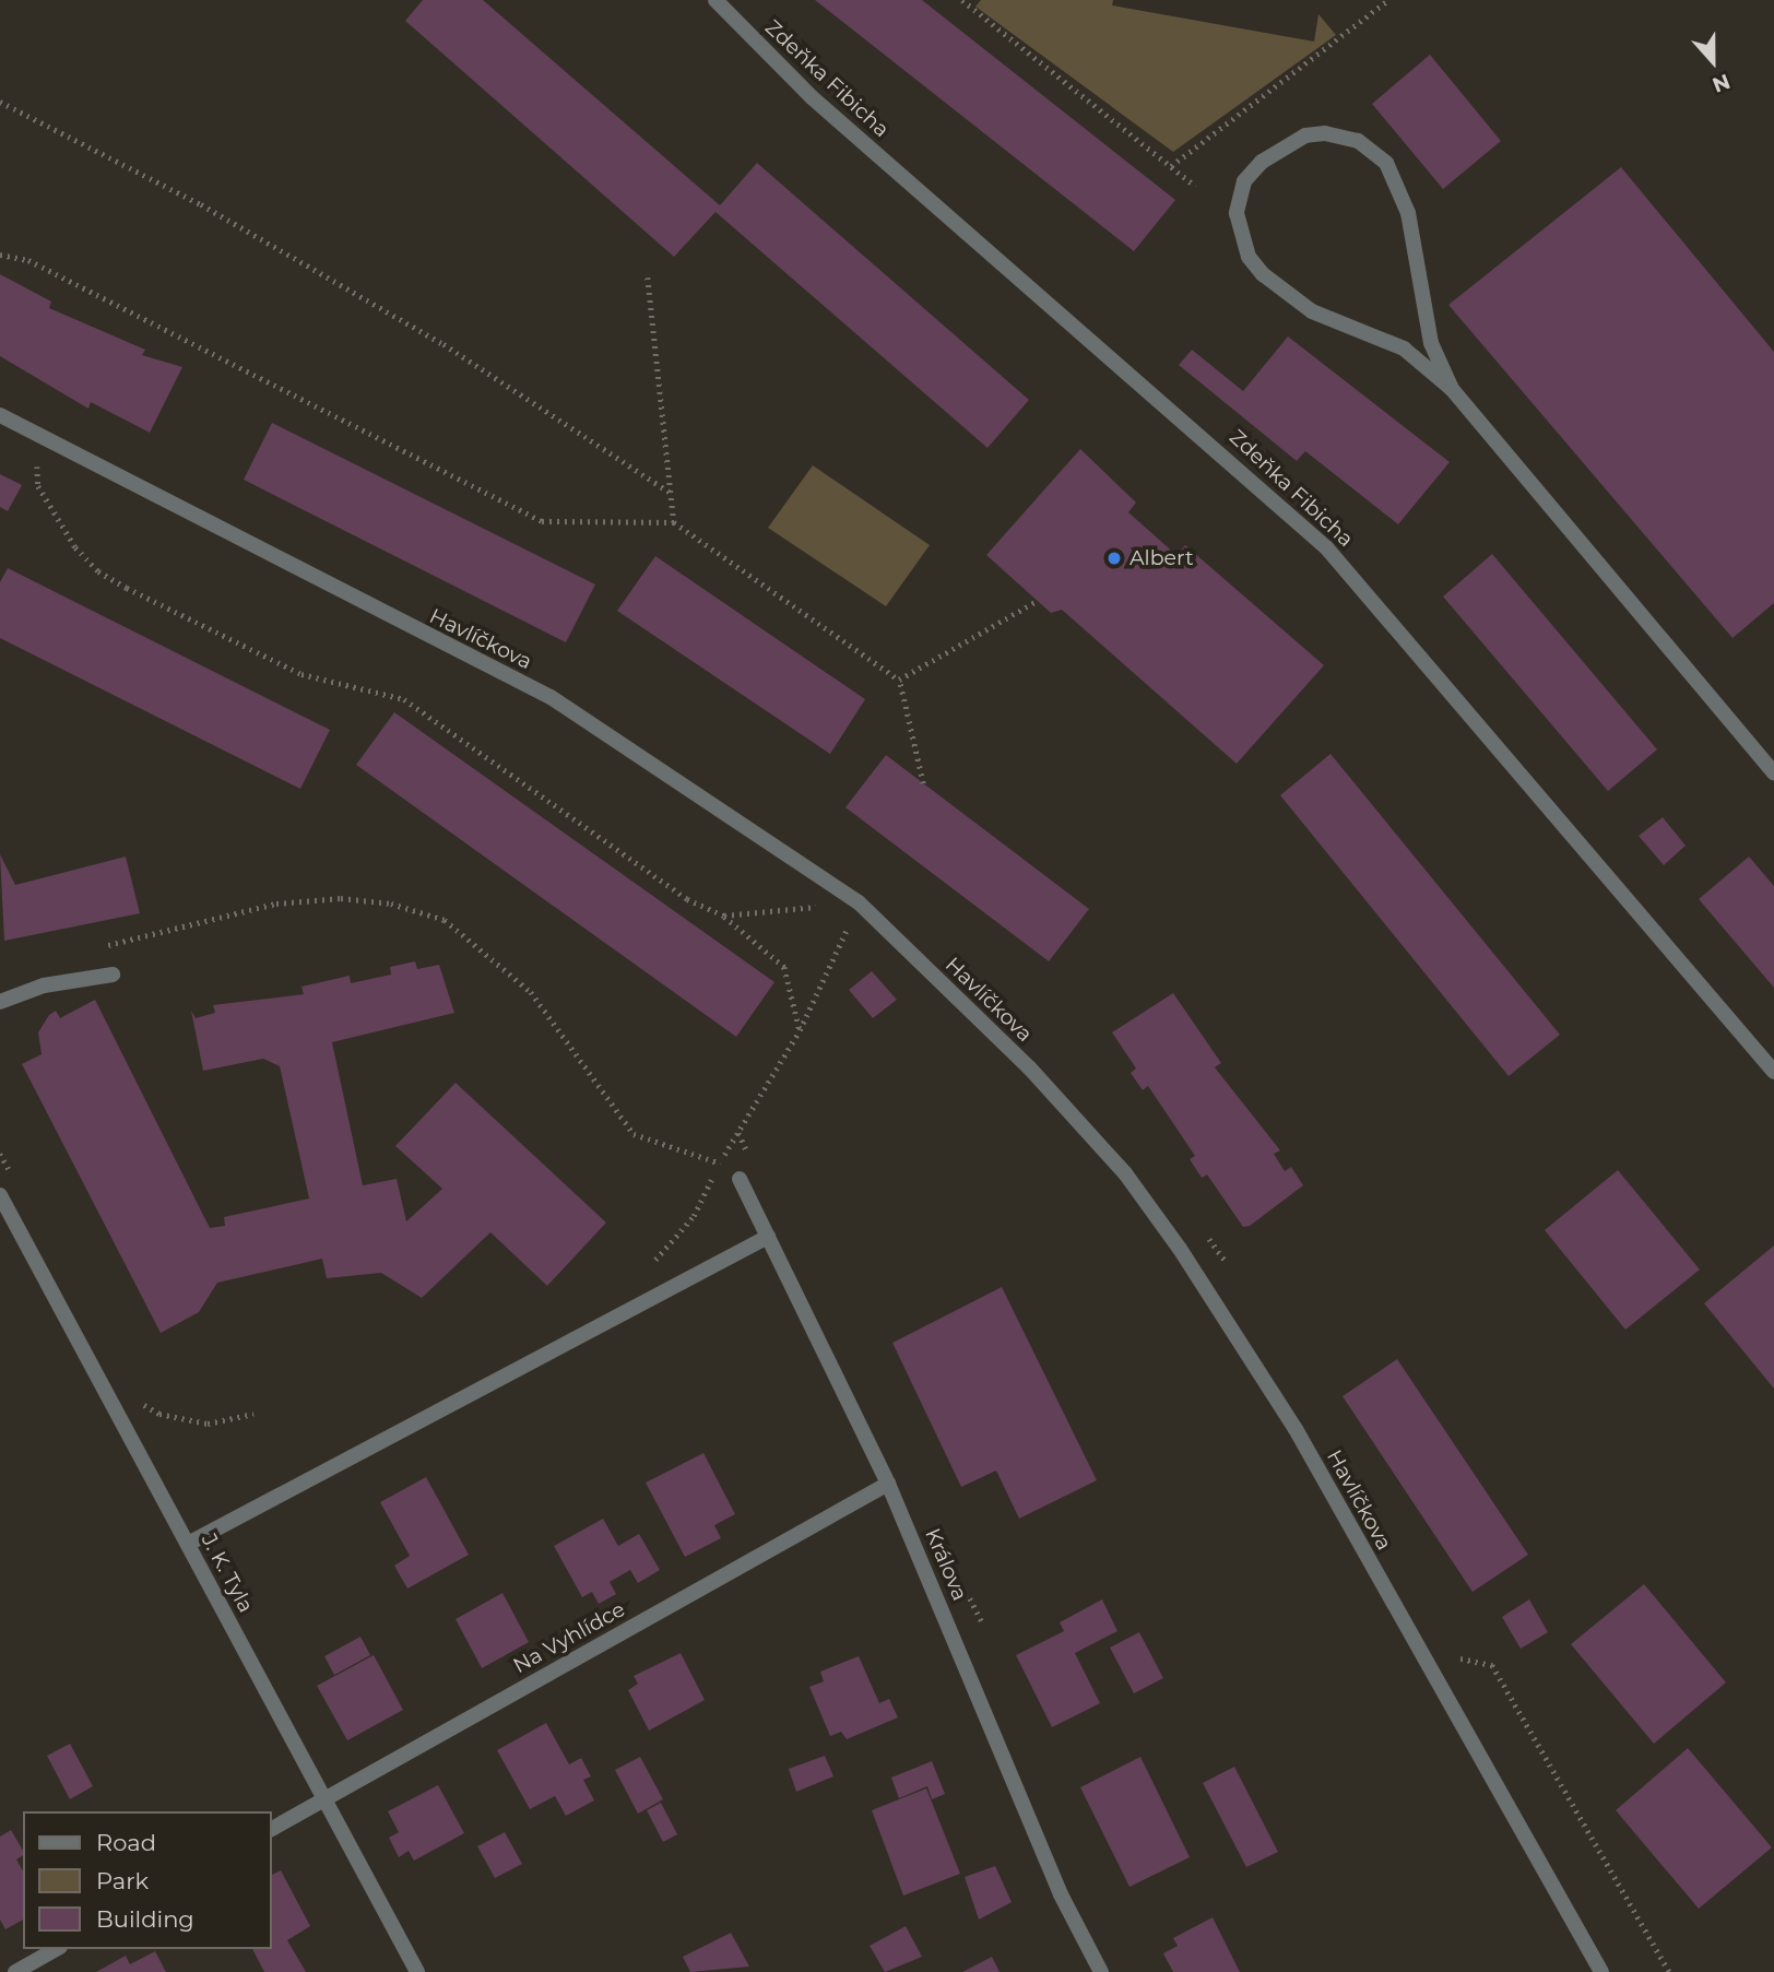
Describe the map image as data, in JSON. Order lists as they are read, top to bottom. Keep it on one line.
{"streets":{"street":["Zdeňka Fibicha","Havlíčkova","Králova","J. K. Tyla","Na Vyhlídce"]},"crossings":[["Králova","Na Vyhlídce"],["J. K. Tyla","Na Vyhlídce"]],"places":["Albert"],"legend":["Road","Park","Building"],"north":"bottom"}
